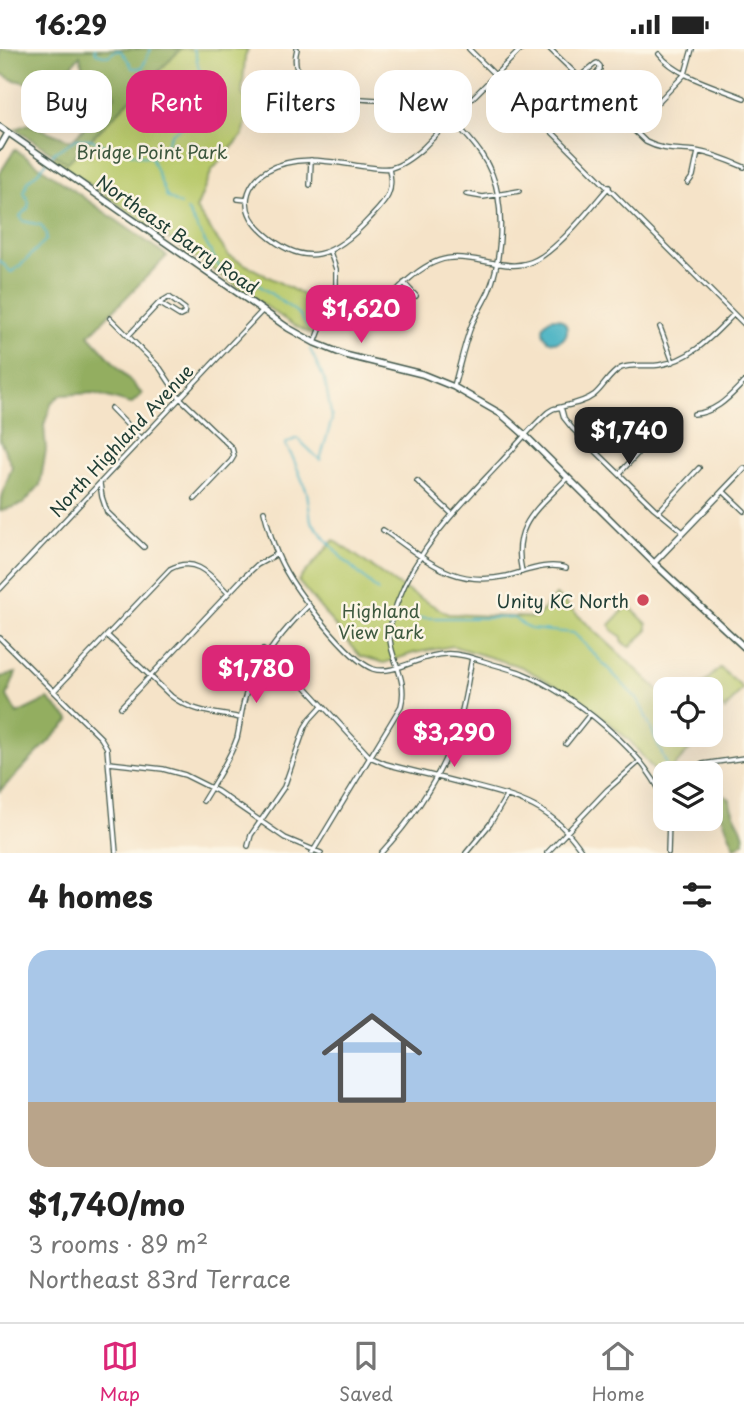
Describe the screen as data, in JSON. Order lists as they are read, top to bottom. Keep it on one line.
{"streets":{"main road":["Northeast Barry Road"],"street":["North Highland Avenue"]},"crossings":[["Northeast Barry Road","North Highland Avenue"]],"parks":["Bridge Point Park","Highland View Park"],"places":["Unity KC North"],"page":{"status":"16:29","chip":["Buy","Rent","Filters","New","Apartment"],"price":["$1,620","$1,740","$1,780","$3,290"],"heading":"4 homes","list":[{"name":"$1,740/mo","note":"3 rooms · 89 m² · Northeast 83rd Terrace"}],"tabs":["Map","Saved","Home"]}}
